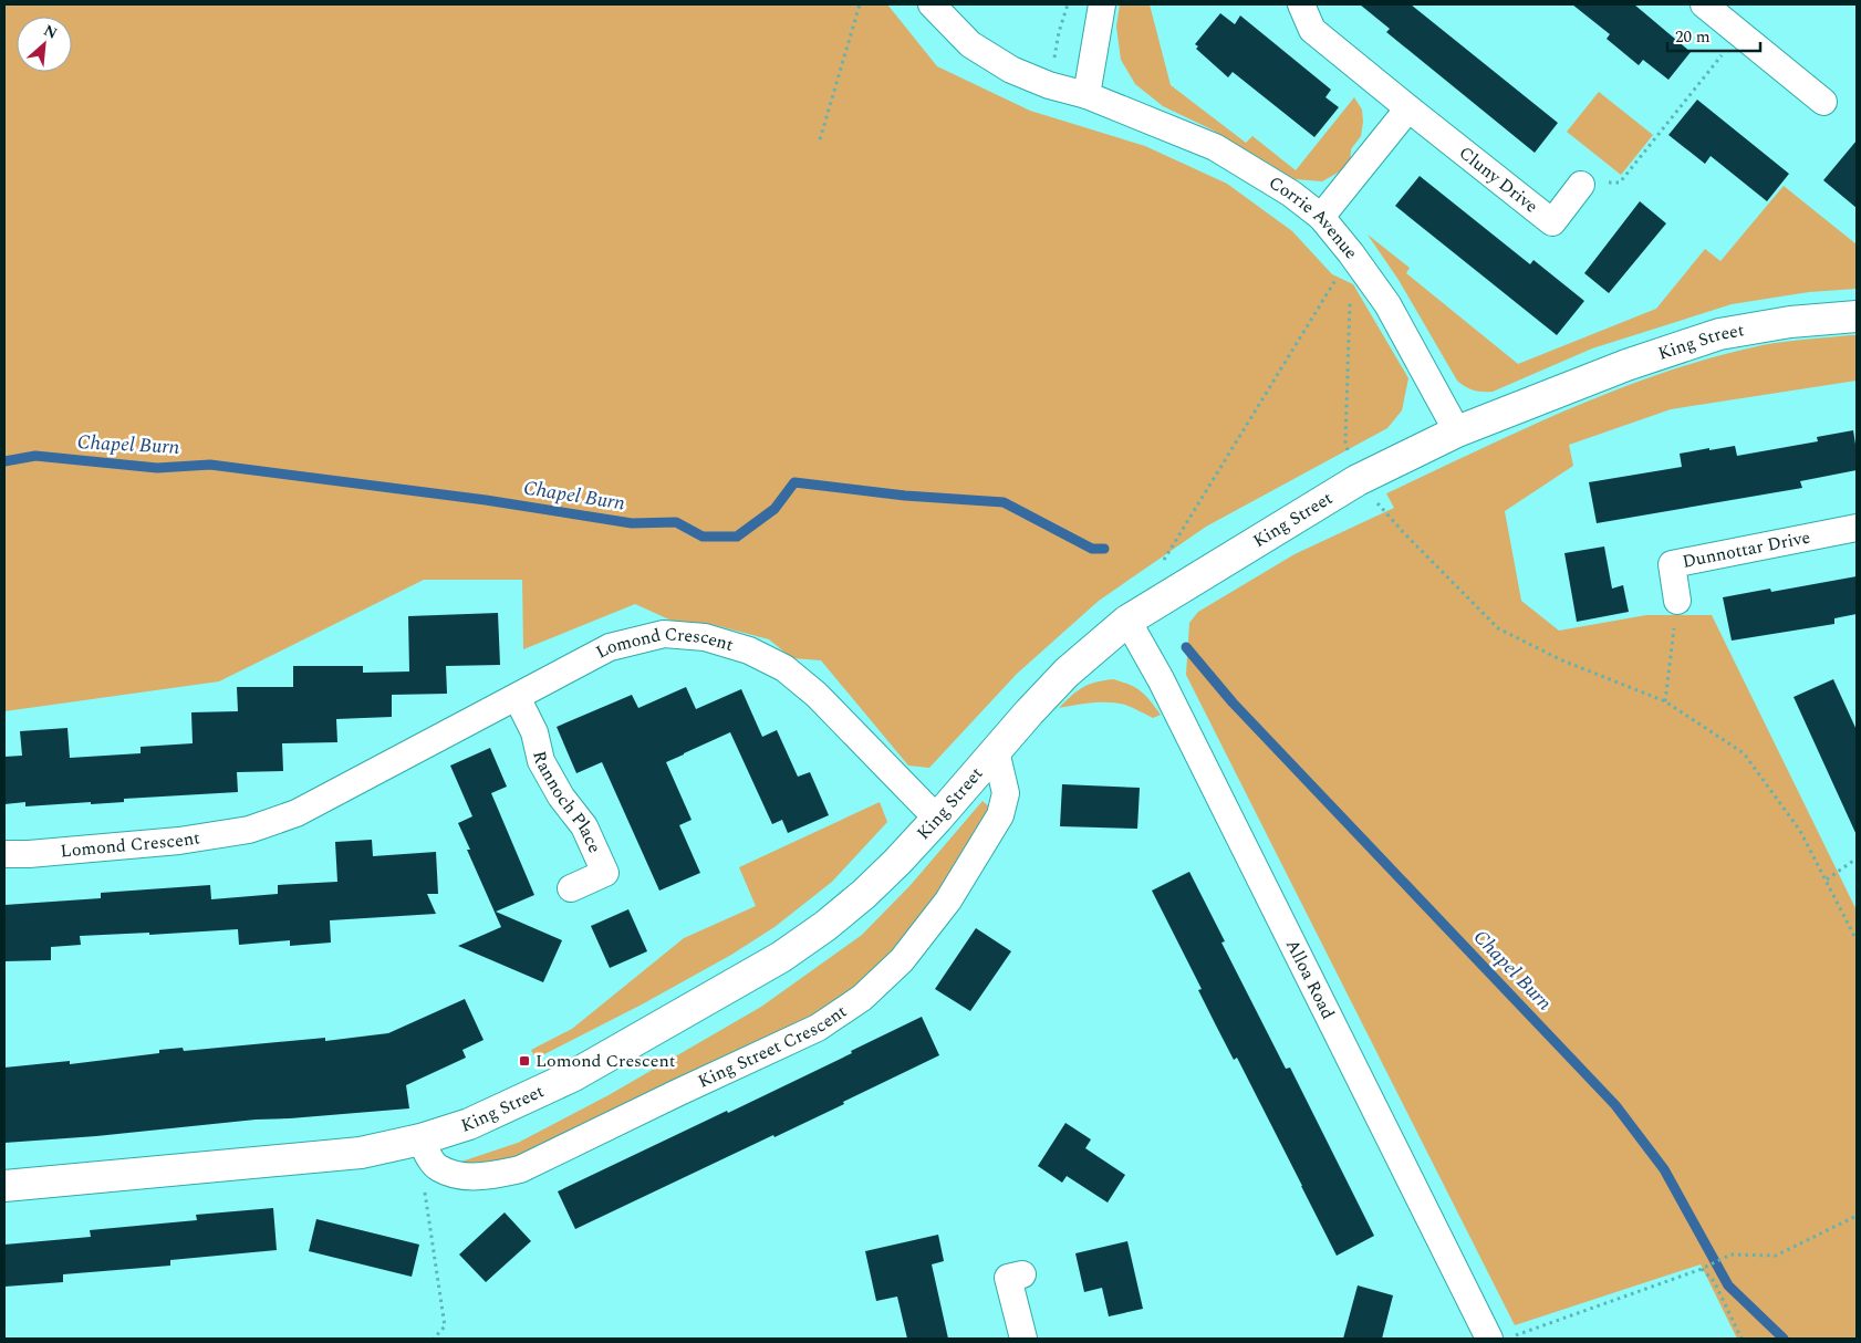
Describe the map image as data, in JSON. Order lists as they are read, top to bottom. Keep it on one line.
{"streets":{"main road":["King Street"],"street":["Cluny Drive","Corrie Avenue","Dunnottar Drive","Lomond Crescent","Rannoch Place","Alloa Road","King Street Crescent"]},"crossings":[["Corrie Avenue","King Street"],["King Street","Lomond Crescent"],["King Street","Alloa Road"],["King Street","King Street Crescent"],["Lomond Crescent","Rannoch Place"]],"water":["Chapel Burn"],"places":{"transit":["Lomond Crescent"]},"scale_bar":"20 m","north":"top right"}
